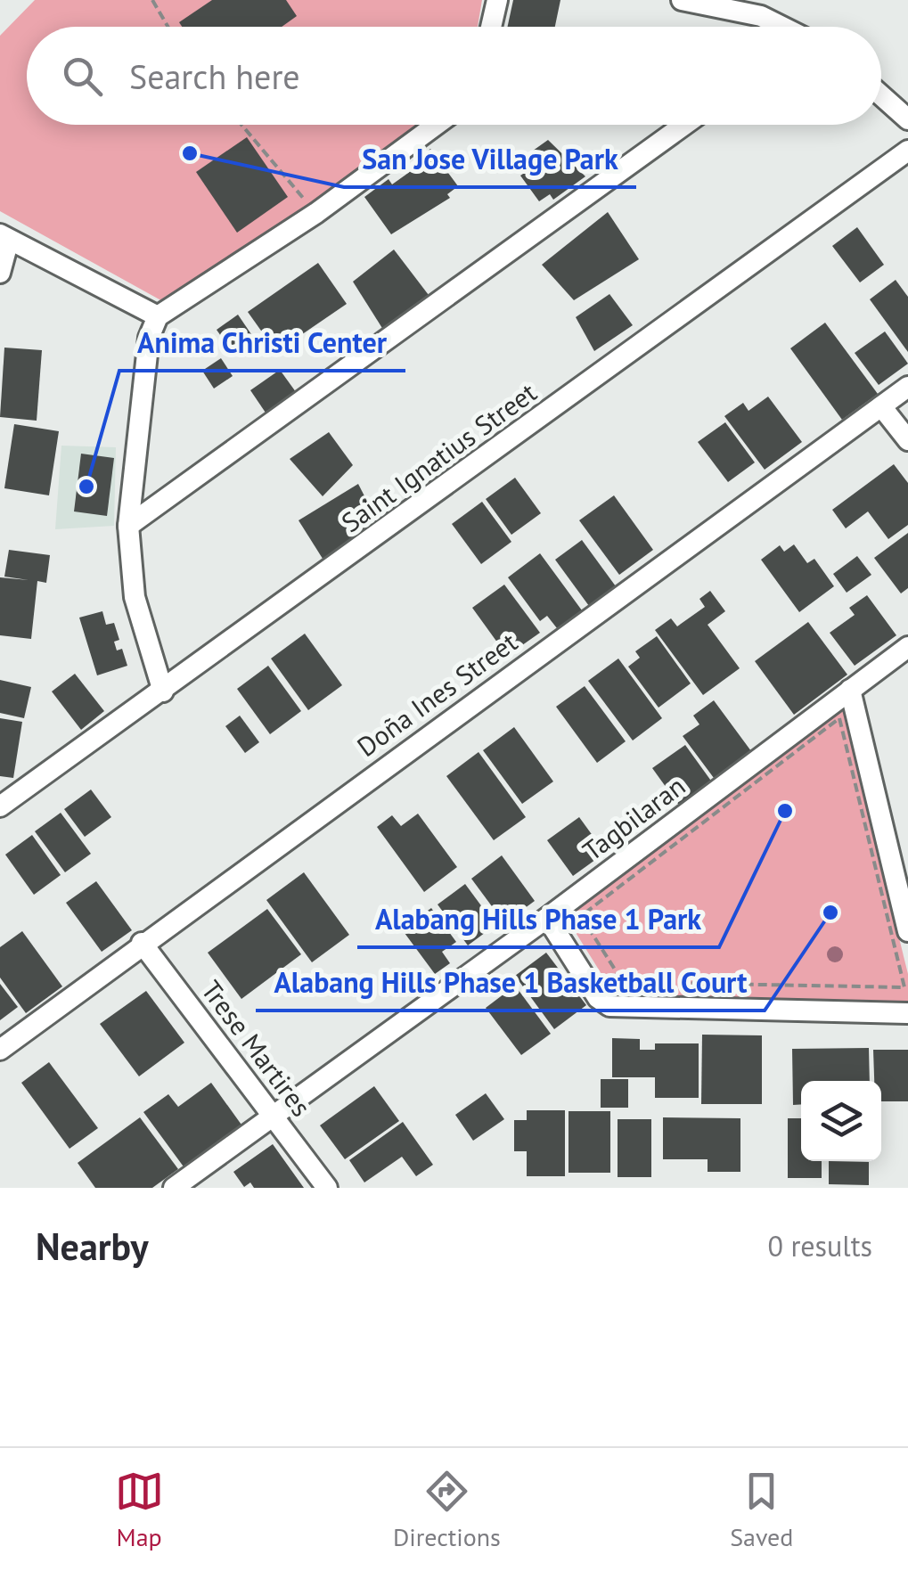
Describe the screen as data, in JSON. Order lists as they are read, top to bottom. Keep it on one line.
{"streets":{"street":["Saint Ignatius Street","Doña Ines Street","Tagbilaran","Trese Martires"]},"crossings":[["Doña Ines Street","Trese Martires"],["Tagbilaran","Trese Martires"]],"places":["San Jose Village Park","Anima Christi Center","Alabang Hills Phase 1 Park","Alabang Hills Phase 1 Basketball Court"],"page":{"search":"Search here","heading":["Nearby","0 results"],"nav":["Map","Directions","Saved"]}}
